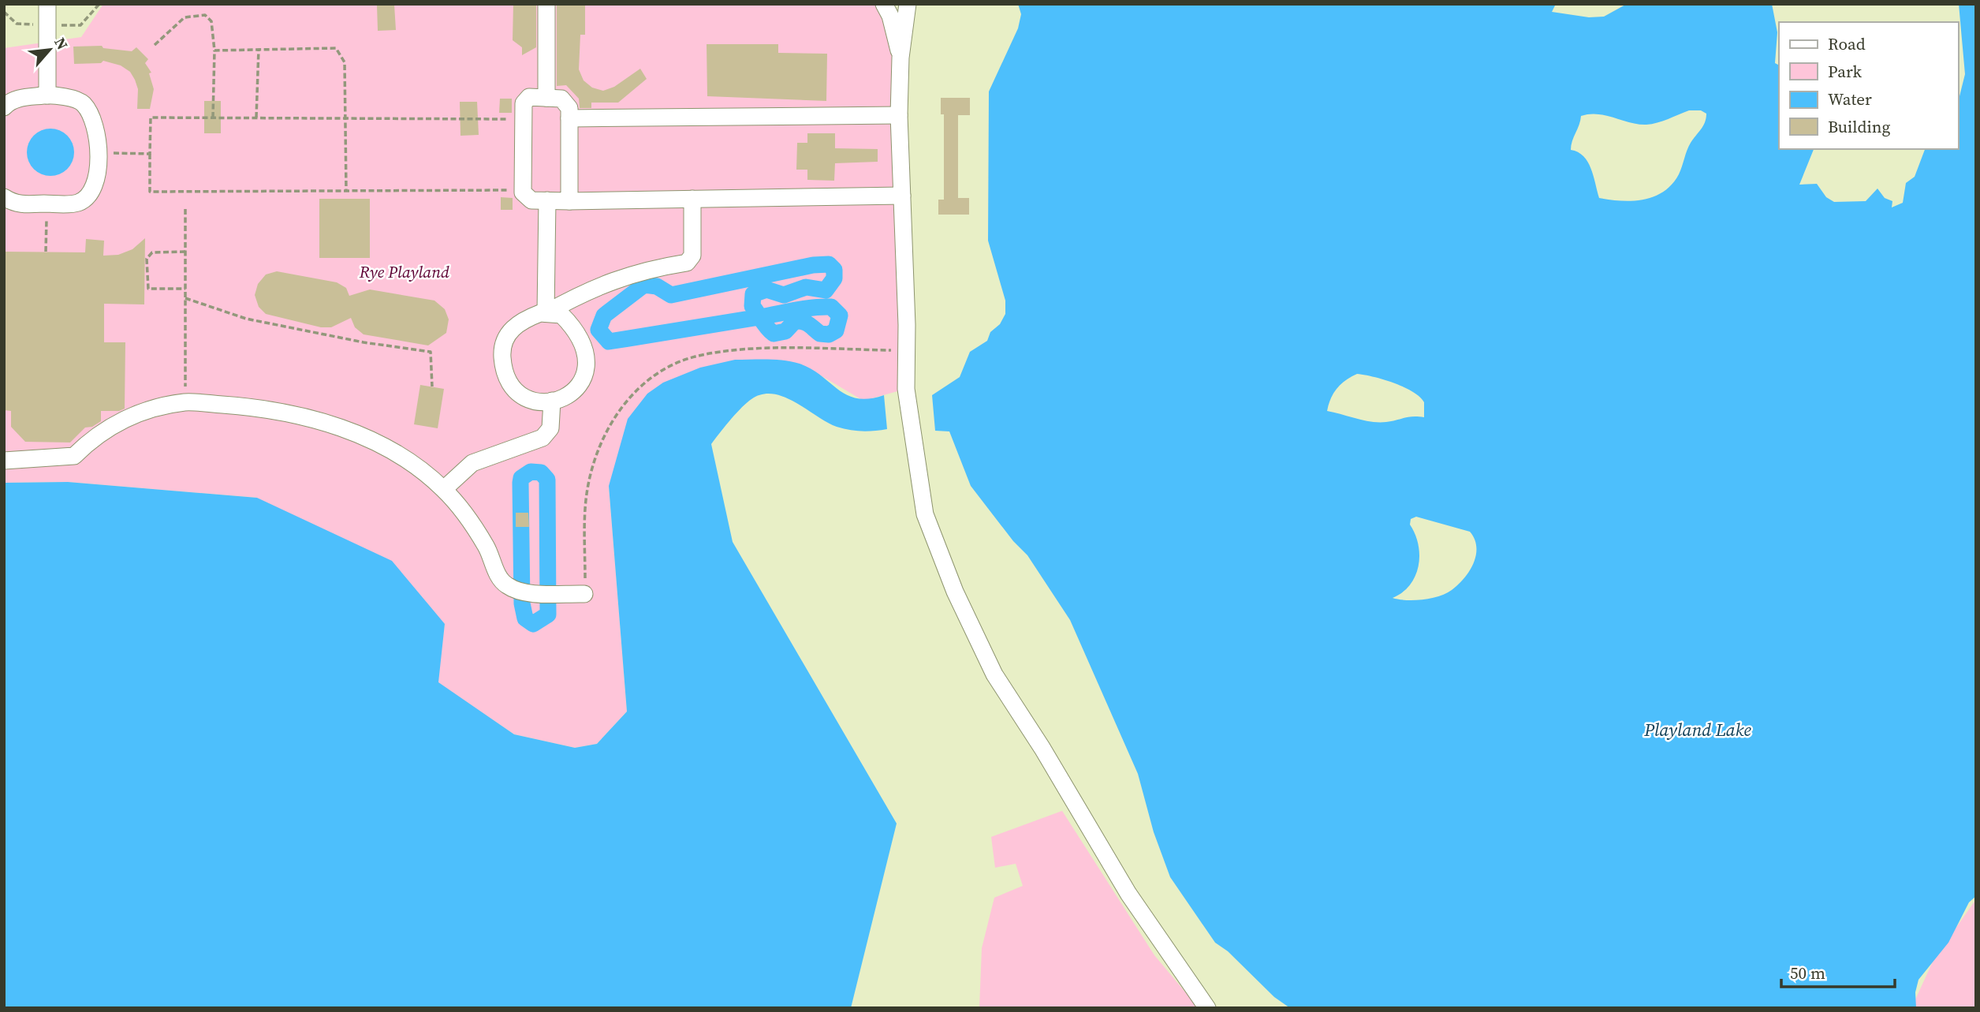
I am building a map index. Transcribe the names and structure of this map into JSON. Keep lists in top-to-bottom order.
{
  "water": ["Playland Lake"],
  "parks": ["Rye Playland"],
  "legend": [
    "Road",
    "Park",
    "Water",
    "Building"
  ],
  "scale_bar": "50 m",
  "north": "top right"
}
